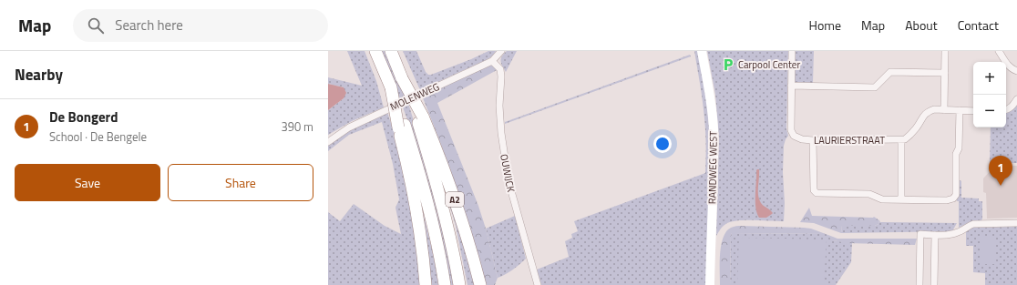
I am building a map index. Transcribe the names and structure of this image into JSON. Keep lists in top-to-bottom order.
{
  "streets": {
    "highway": ["A2"],
    "street": [
      "MOLENWEG",
      "LAURIERSTRAAT",
      "RANDWEG WEST",
      "OUWIJCK"
    ]
  },
  "crossings": [
    ["MOLENWEG", "OUWIJCK"]
  ],
  "places": {
    "parking": ["Carpool Center"]
  },
  "page": {
    "header": "Map",
    "search": "Search here",
    "nav": [
      "Home",
      "Map",
      "About",
      "Contact"
    ],
    "heading": "Nearby",
    "map_buttons": ["+", "−"],
    "list": [
      {
        "mark": "1",
        "name": "De Bongerd",
        "note": "School · De Bengele",
        "value": "390 m"
      }
    ],
    "buttons": ["Save", "Share"],
    "pins": "1"
  }
}
